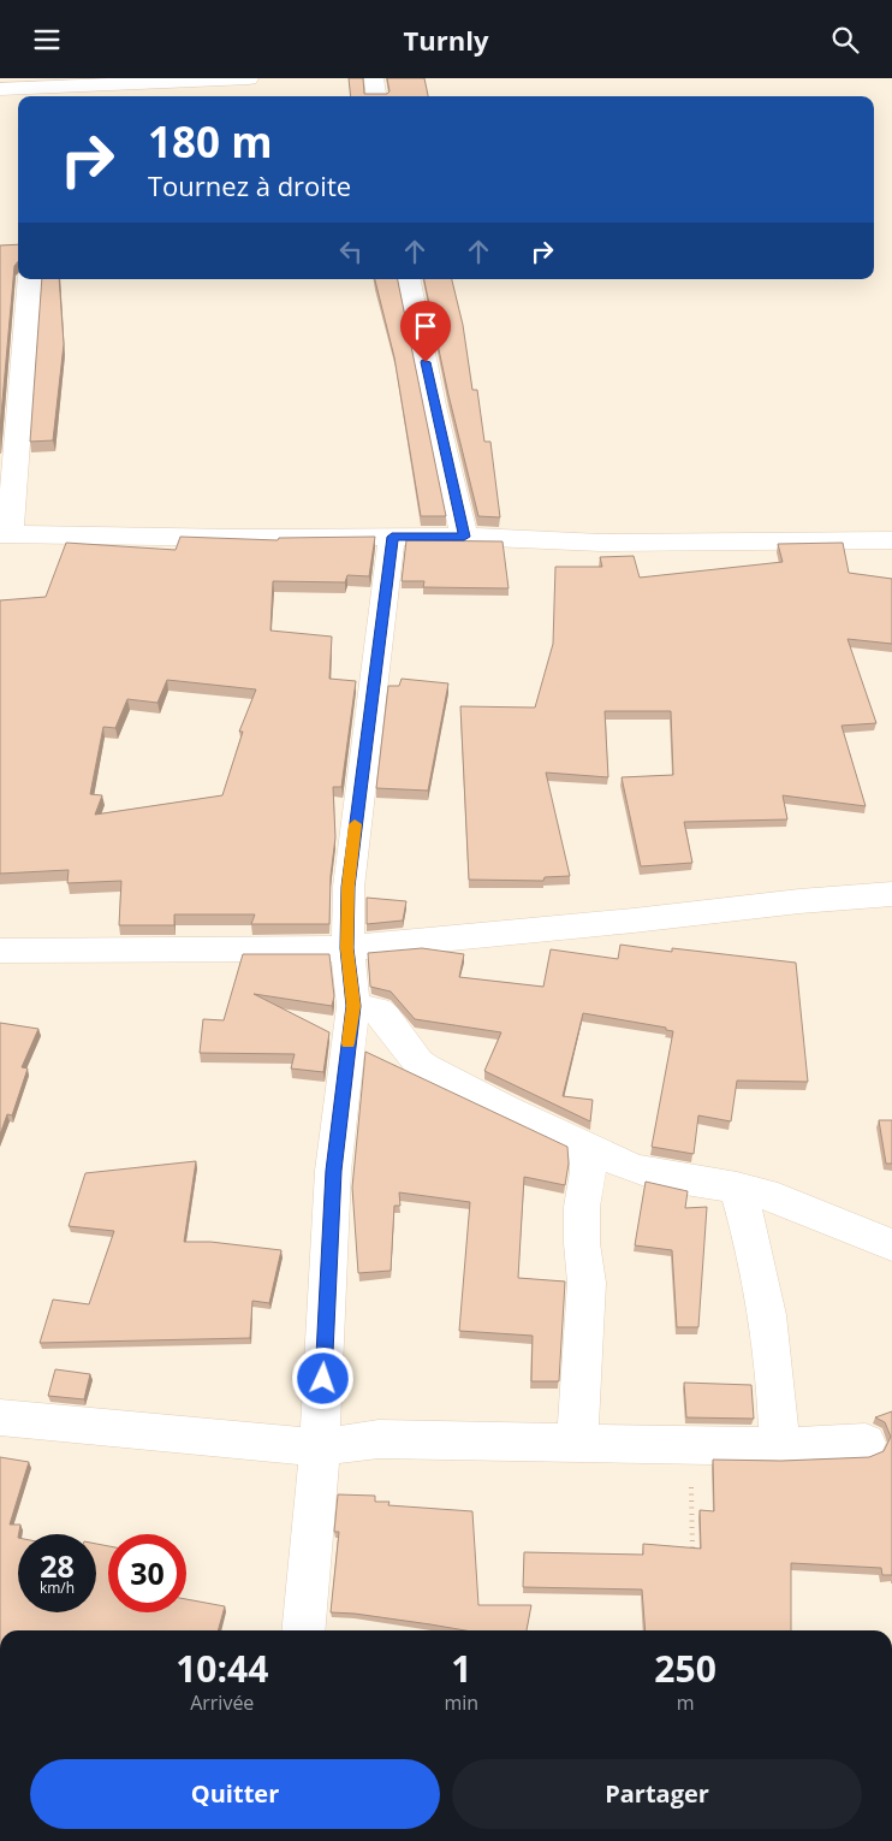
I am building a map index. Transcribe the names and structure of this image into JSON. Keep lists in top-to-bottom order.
{
  "page": {
    "header": "Turnly",
    "turn": ["180 m", "Tournez à droite"],
    "speed": "28 km/h",
    "limit": "30",
    "eta": [
      "10:44",
      "Arrivée",
      "1",
      "min",
      "250",
      "m"
    ],
    "buttons": ["Quitter", "Partager"]
  }
}
